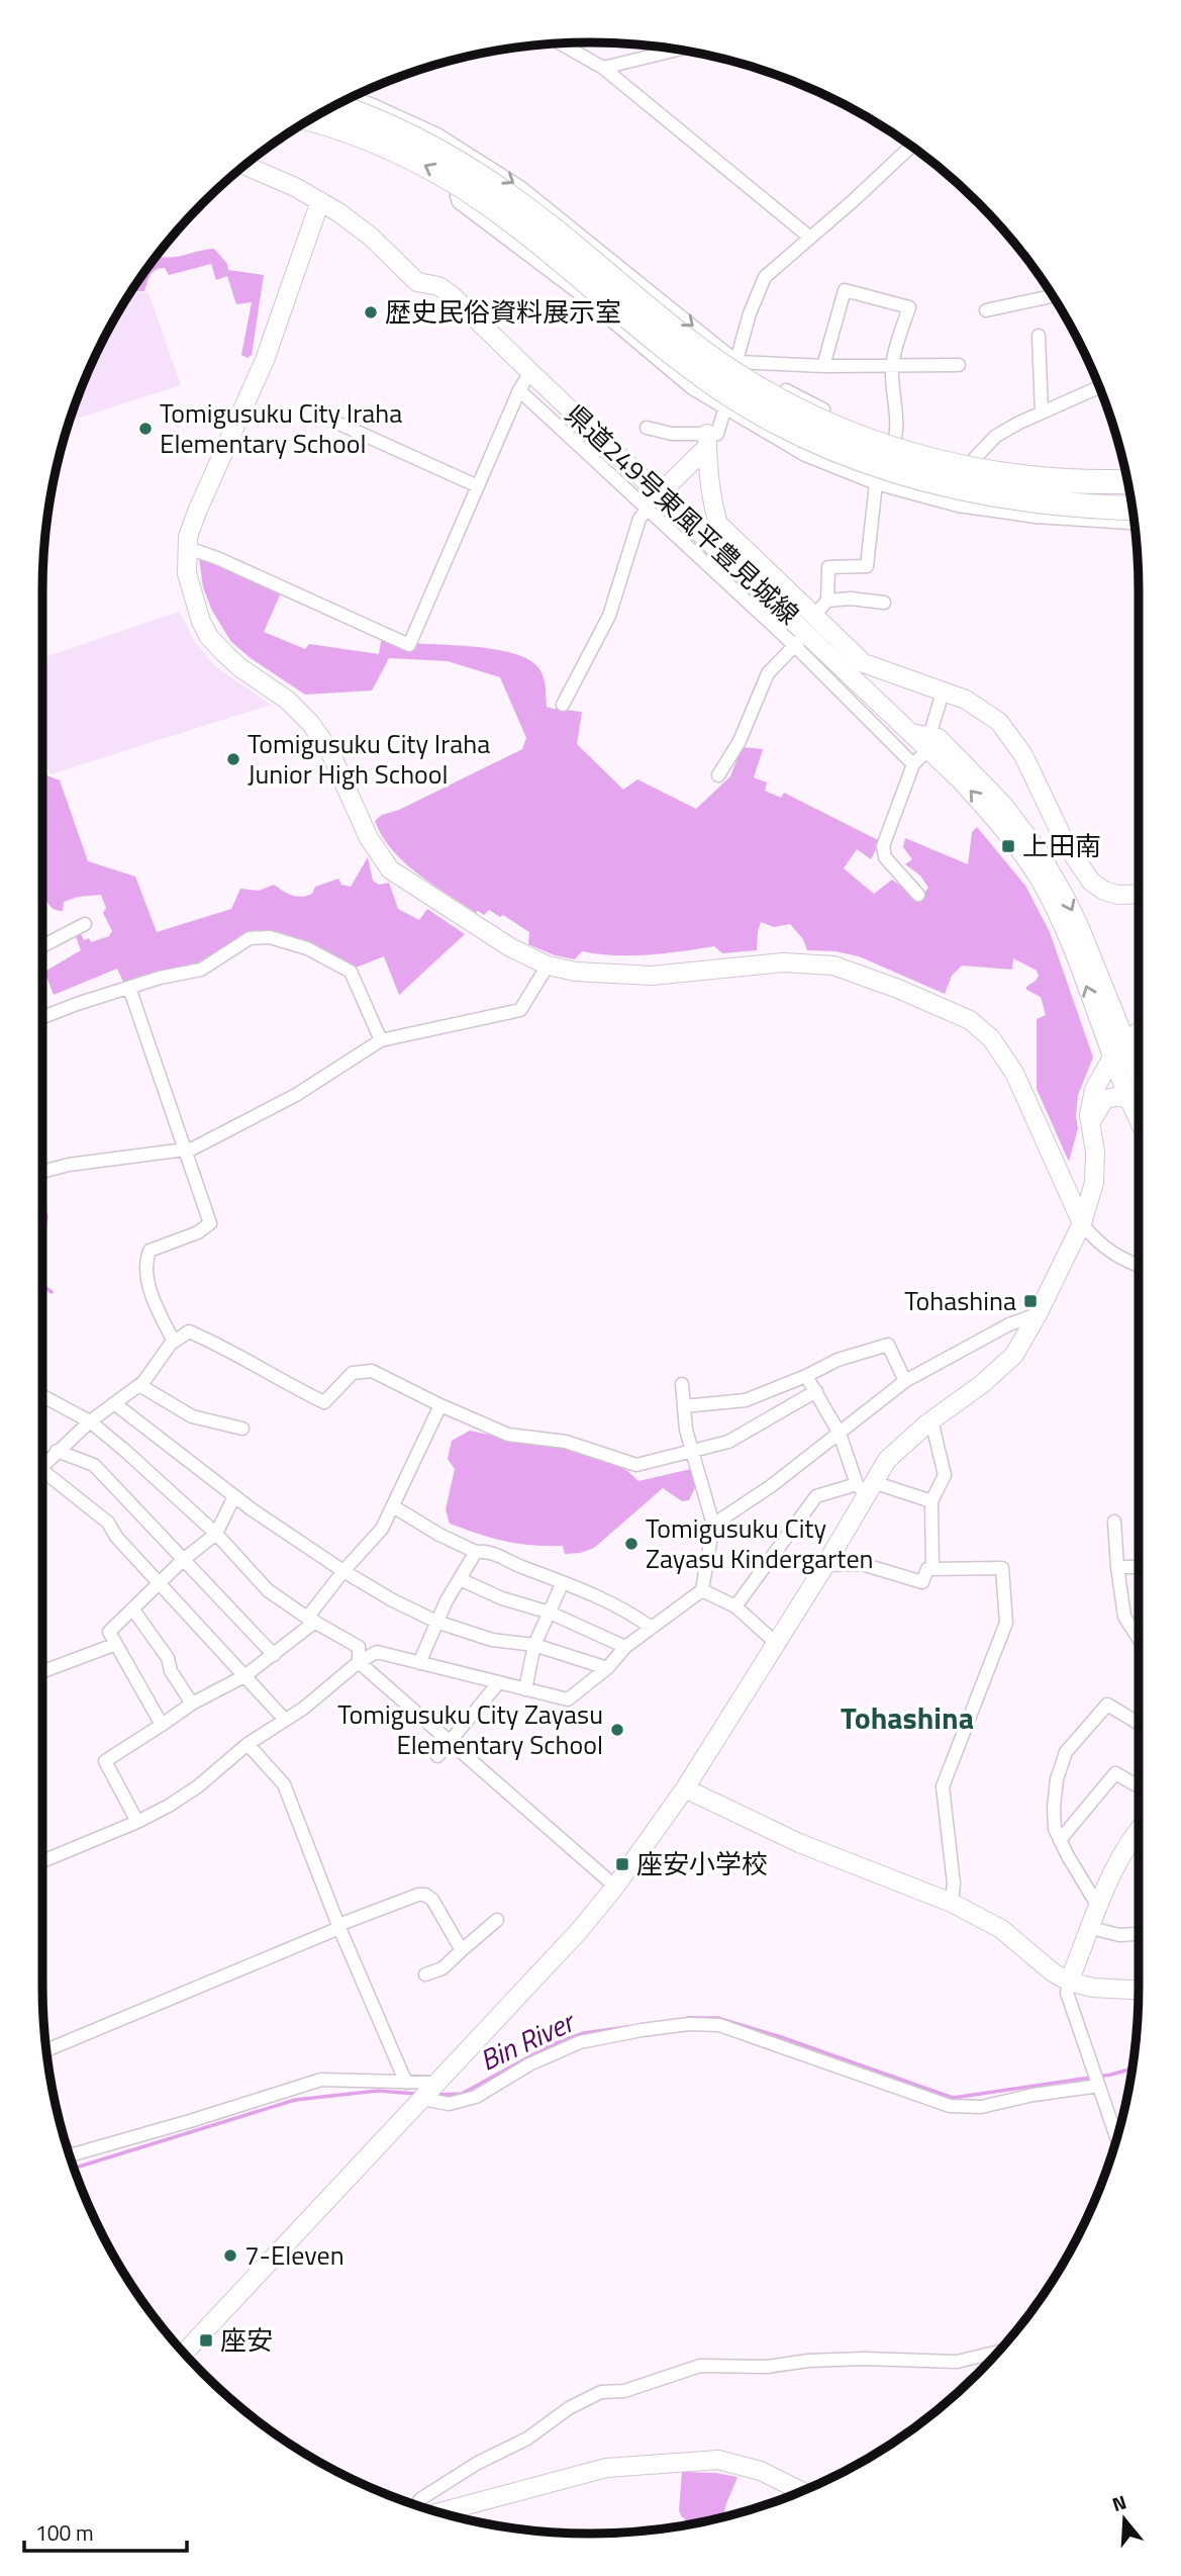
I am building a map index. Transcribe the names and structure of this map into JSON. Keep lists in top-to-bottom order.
{
  "streets": {
    "street": ["県道249号東風平豊見城線"]
  },
  "districts": ["Tohashina"],
  "water": ["Bin River"],
  "places": {
    "other": [
      "歴史民俗資料展示室",
      "Tomigusuku City Iraha Elementary School",
      "Tomigusuku City Iraha Junior High School",
      "Tomigusuku City Zayasu Kindergarten",
      "Tomigusuku City Zayasu Elementary School",
      "7-Eleven"
    ],
    "transit": [
      "上田南",
      "Tohashina",
      "座安小学校",
      "座安"
    ]
  },
  "scale_bar": "100 m",
  "north": "top"
}
